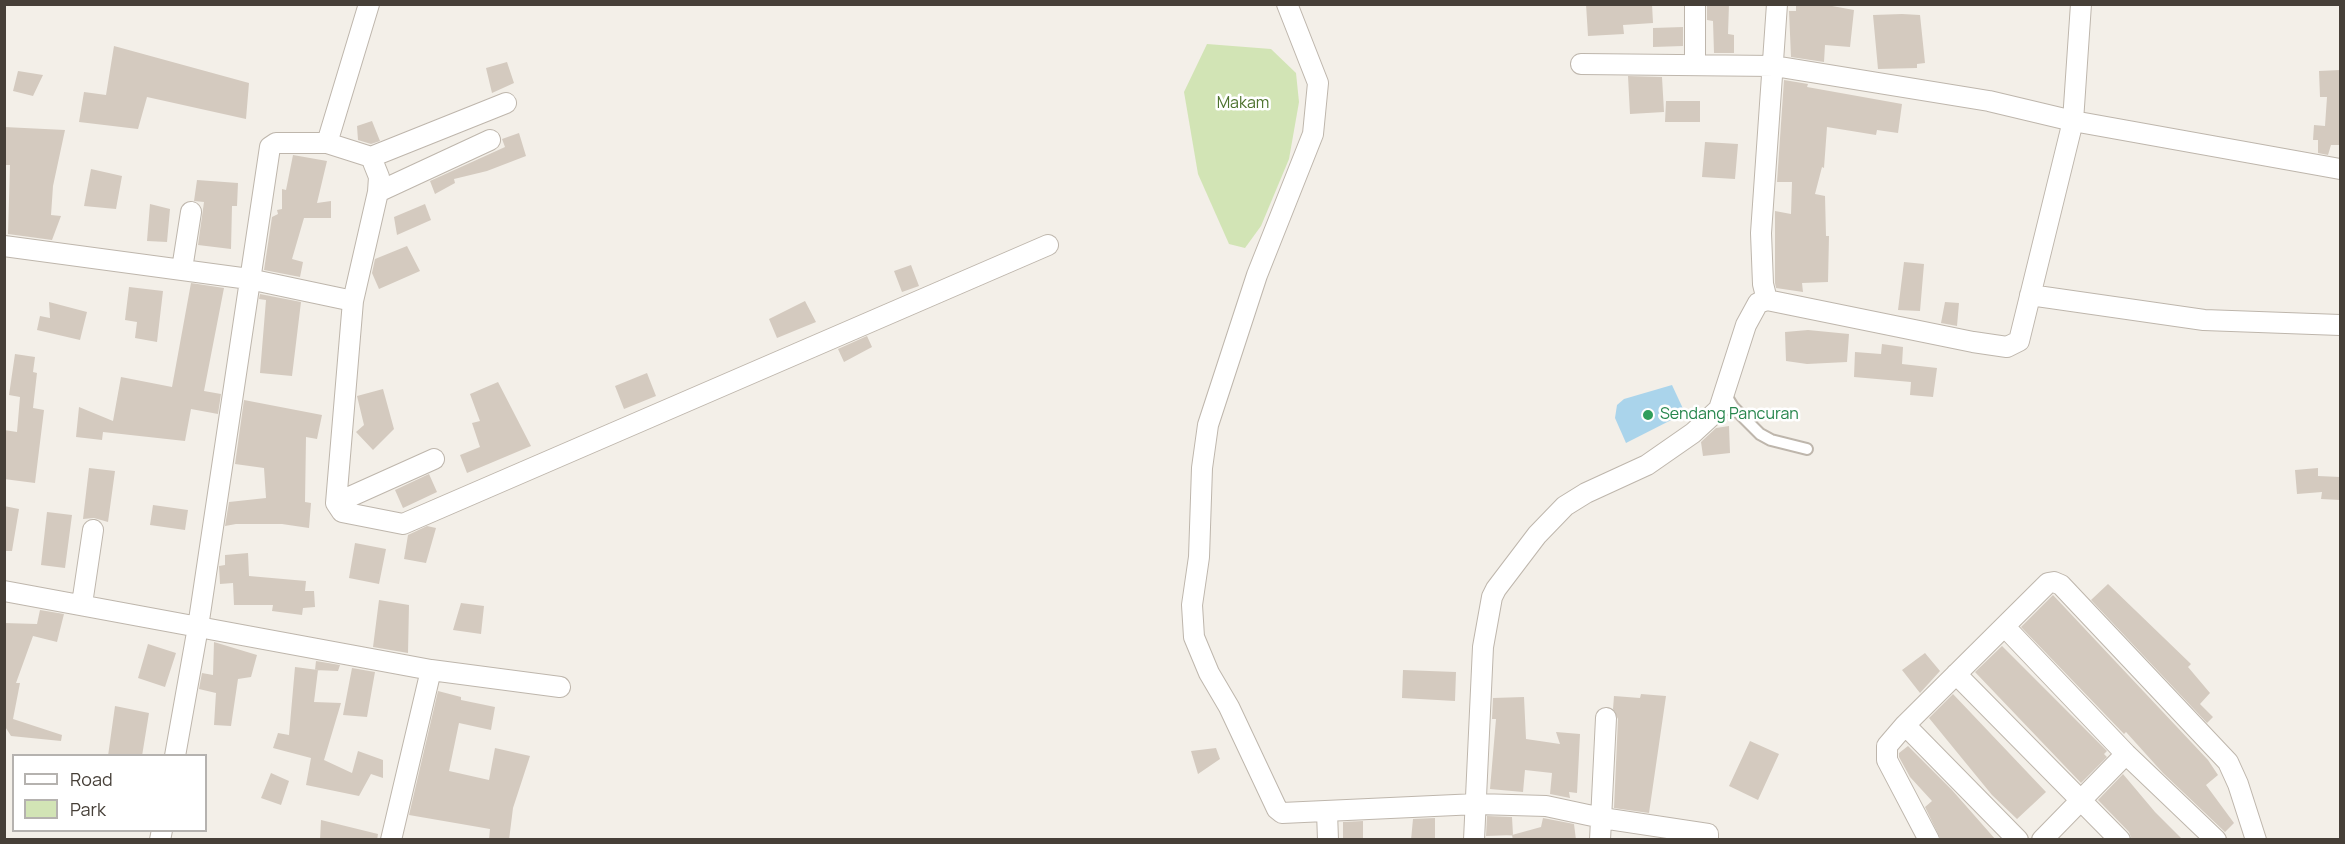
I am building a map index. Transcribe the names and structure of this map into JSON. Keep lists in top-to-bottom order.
{
  "parks": ["Makam"],
  "places": ["Sendang Pancuran"],
  "legend": ["Road", "Park"]
}
